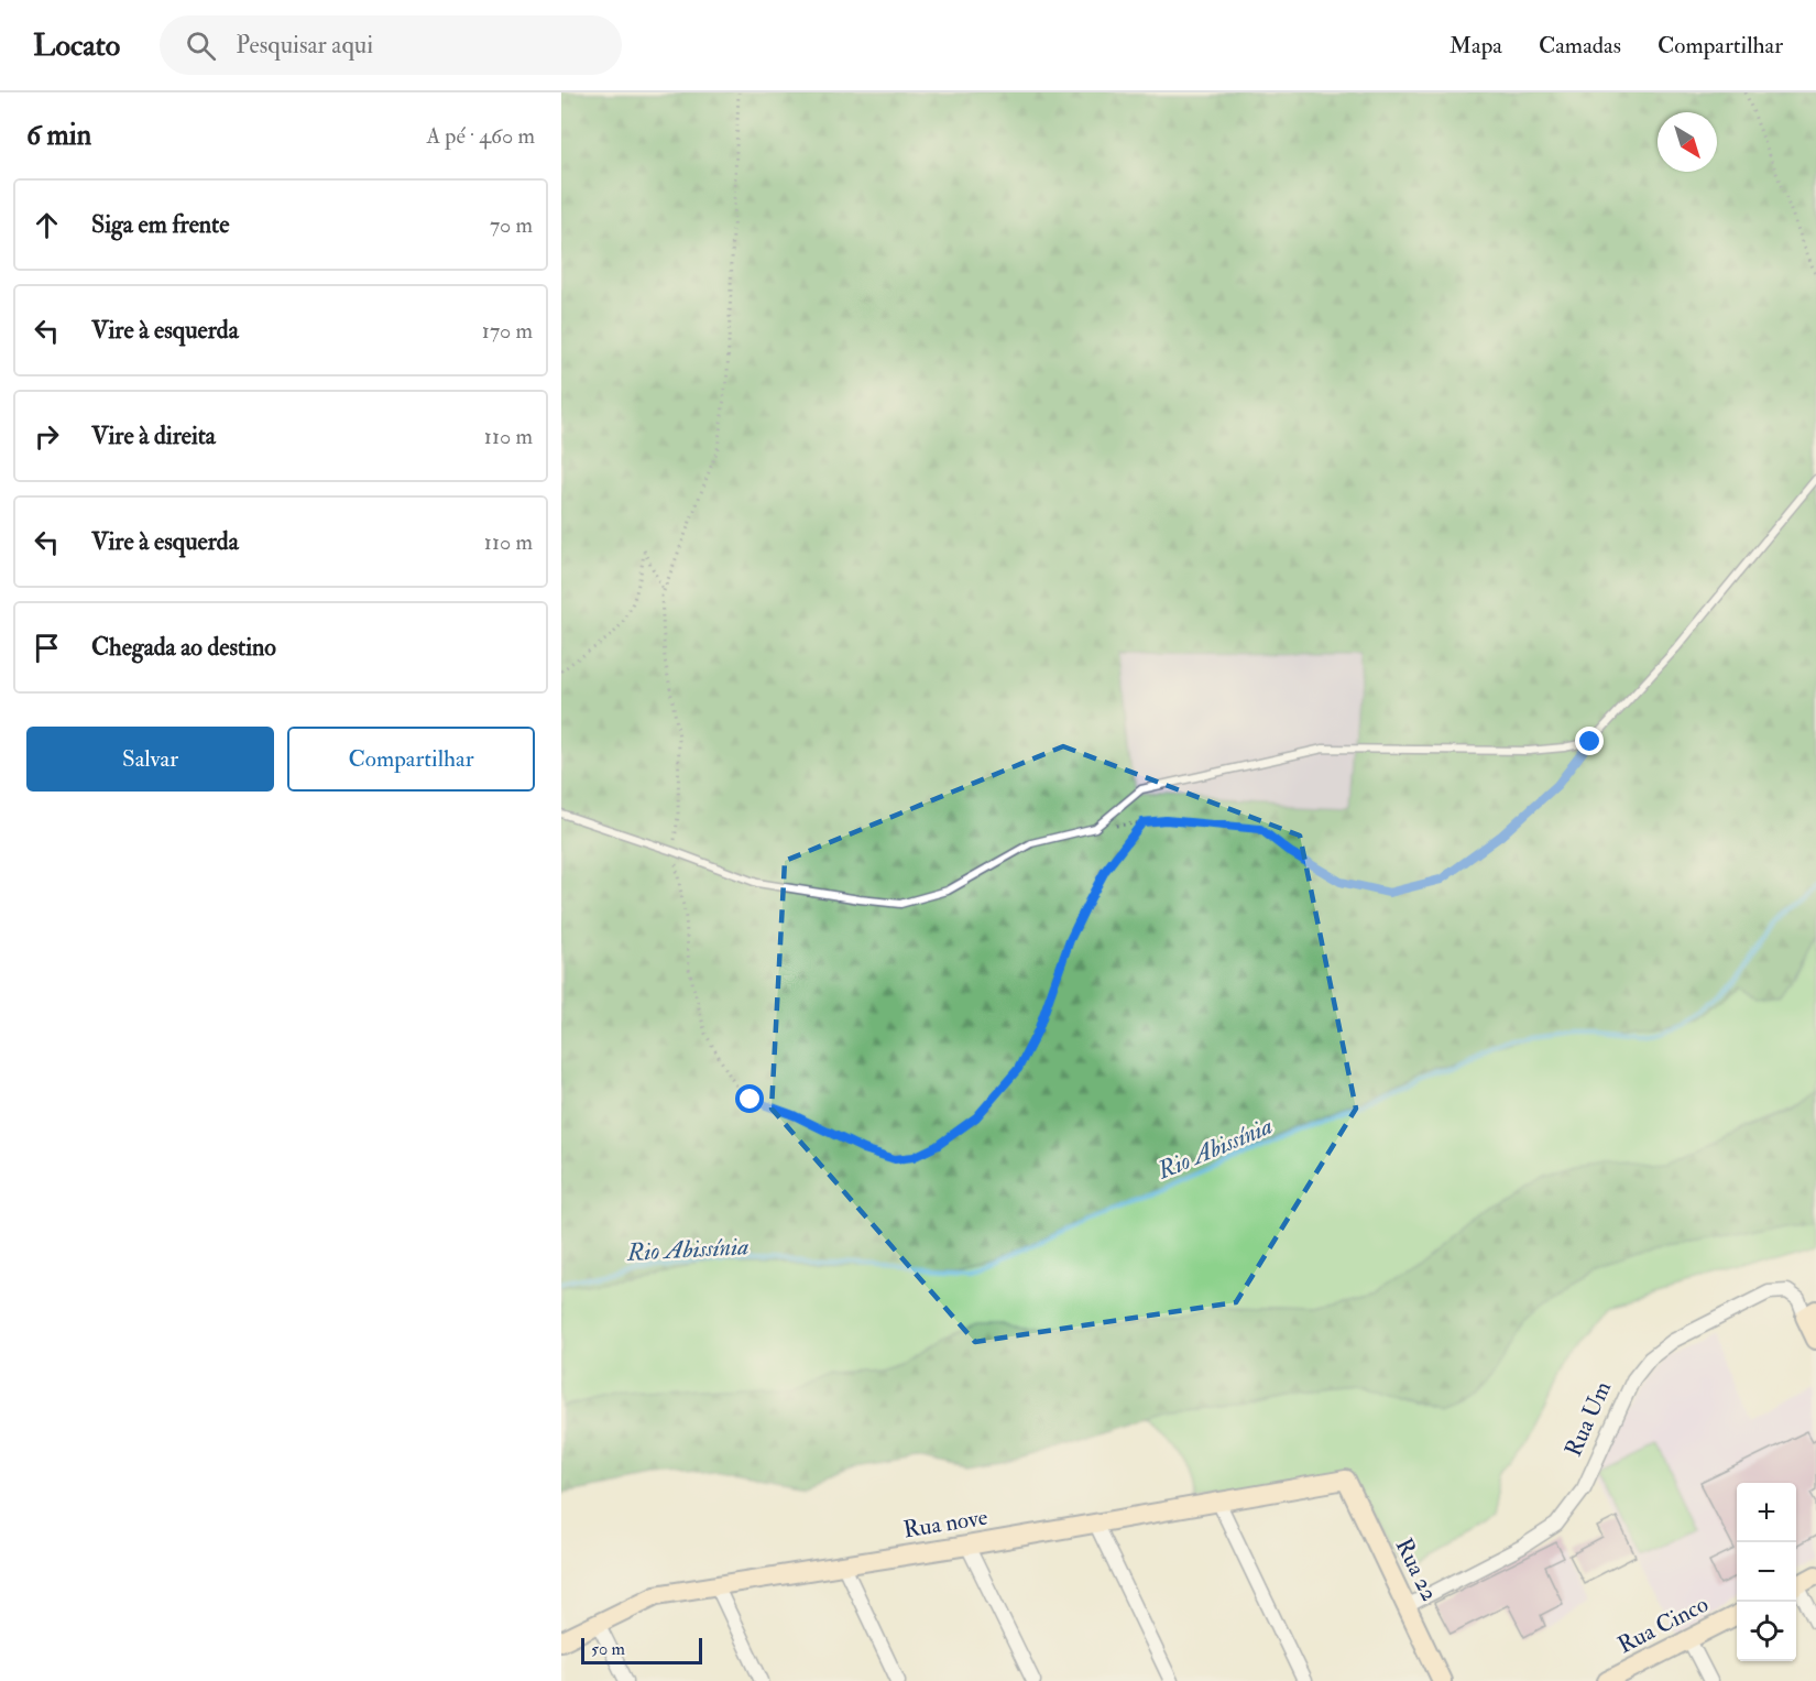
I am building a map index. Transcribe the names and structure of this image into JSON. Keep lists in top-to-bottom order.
{
  "streets": {
    "street": [
      "Rua Um",
      "Rua nove",
      "Rua 22",
      "Rua Cinco"
    ]
  },
  "crossings": [
    ["Rua Um", "Rua 22"],
    ["Rua nove", "Rua 22"]
  ],
  "water": ["Rio Abissínia"],
  "scale_bar": "50 m",
  "north": "bottom right",
  "page": {
    "header": "Locato",
    "search": "Pesquisar aqui",
    "nav": ["Mapa", "Camadas", "Compartilhar"],
    "heading": ["6 min", "A pé · 460 m"],
    "list": [
      ["Siga em frente", "70 m"],
      ["Vire à esquerda", "170 m"],
      ["Vire à direita", "110 m"],
      ["Vire à esquerda", "110 m"],
      "Chegada ao destino"
    ],
    "buttons": ["Salvar", "Compartilhar"],
    "map_buttons": ["+", "−"],
    "scale": "50 m"
  }
}
